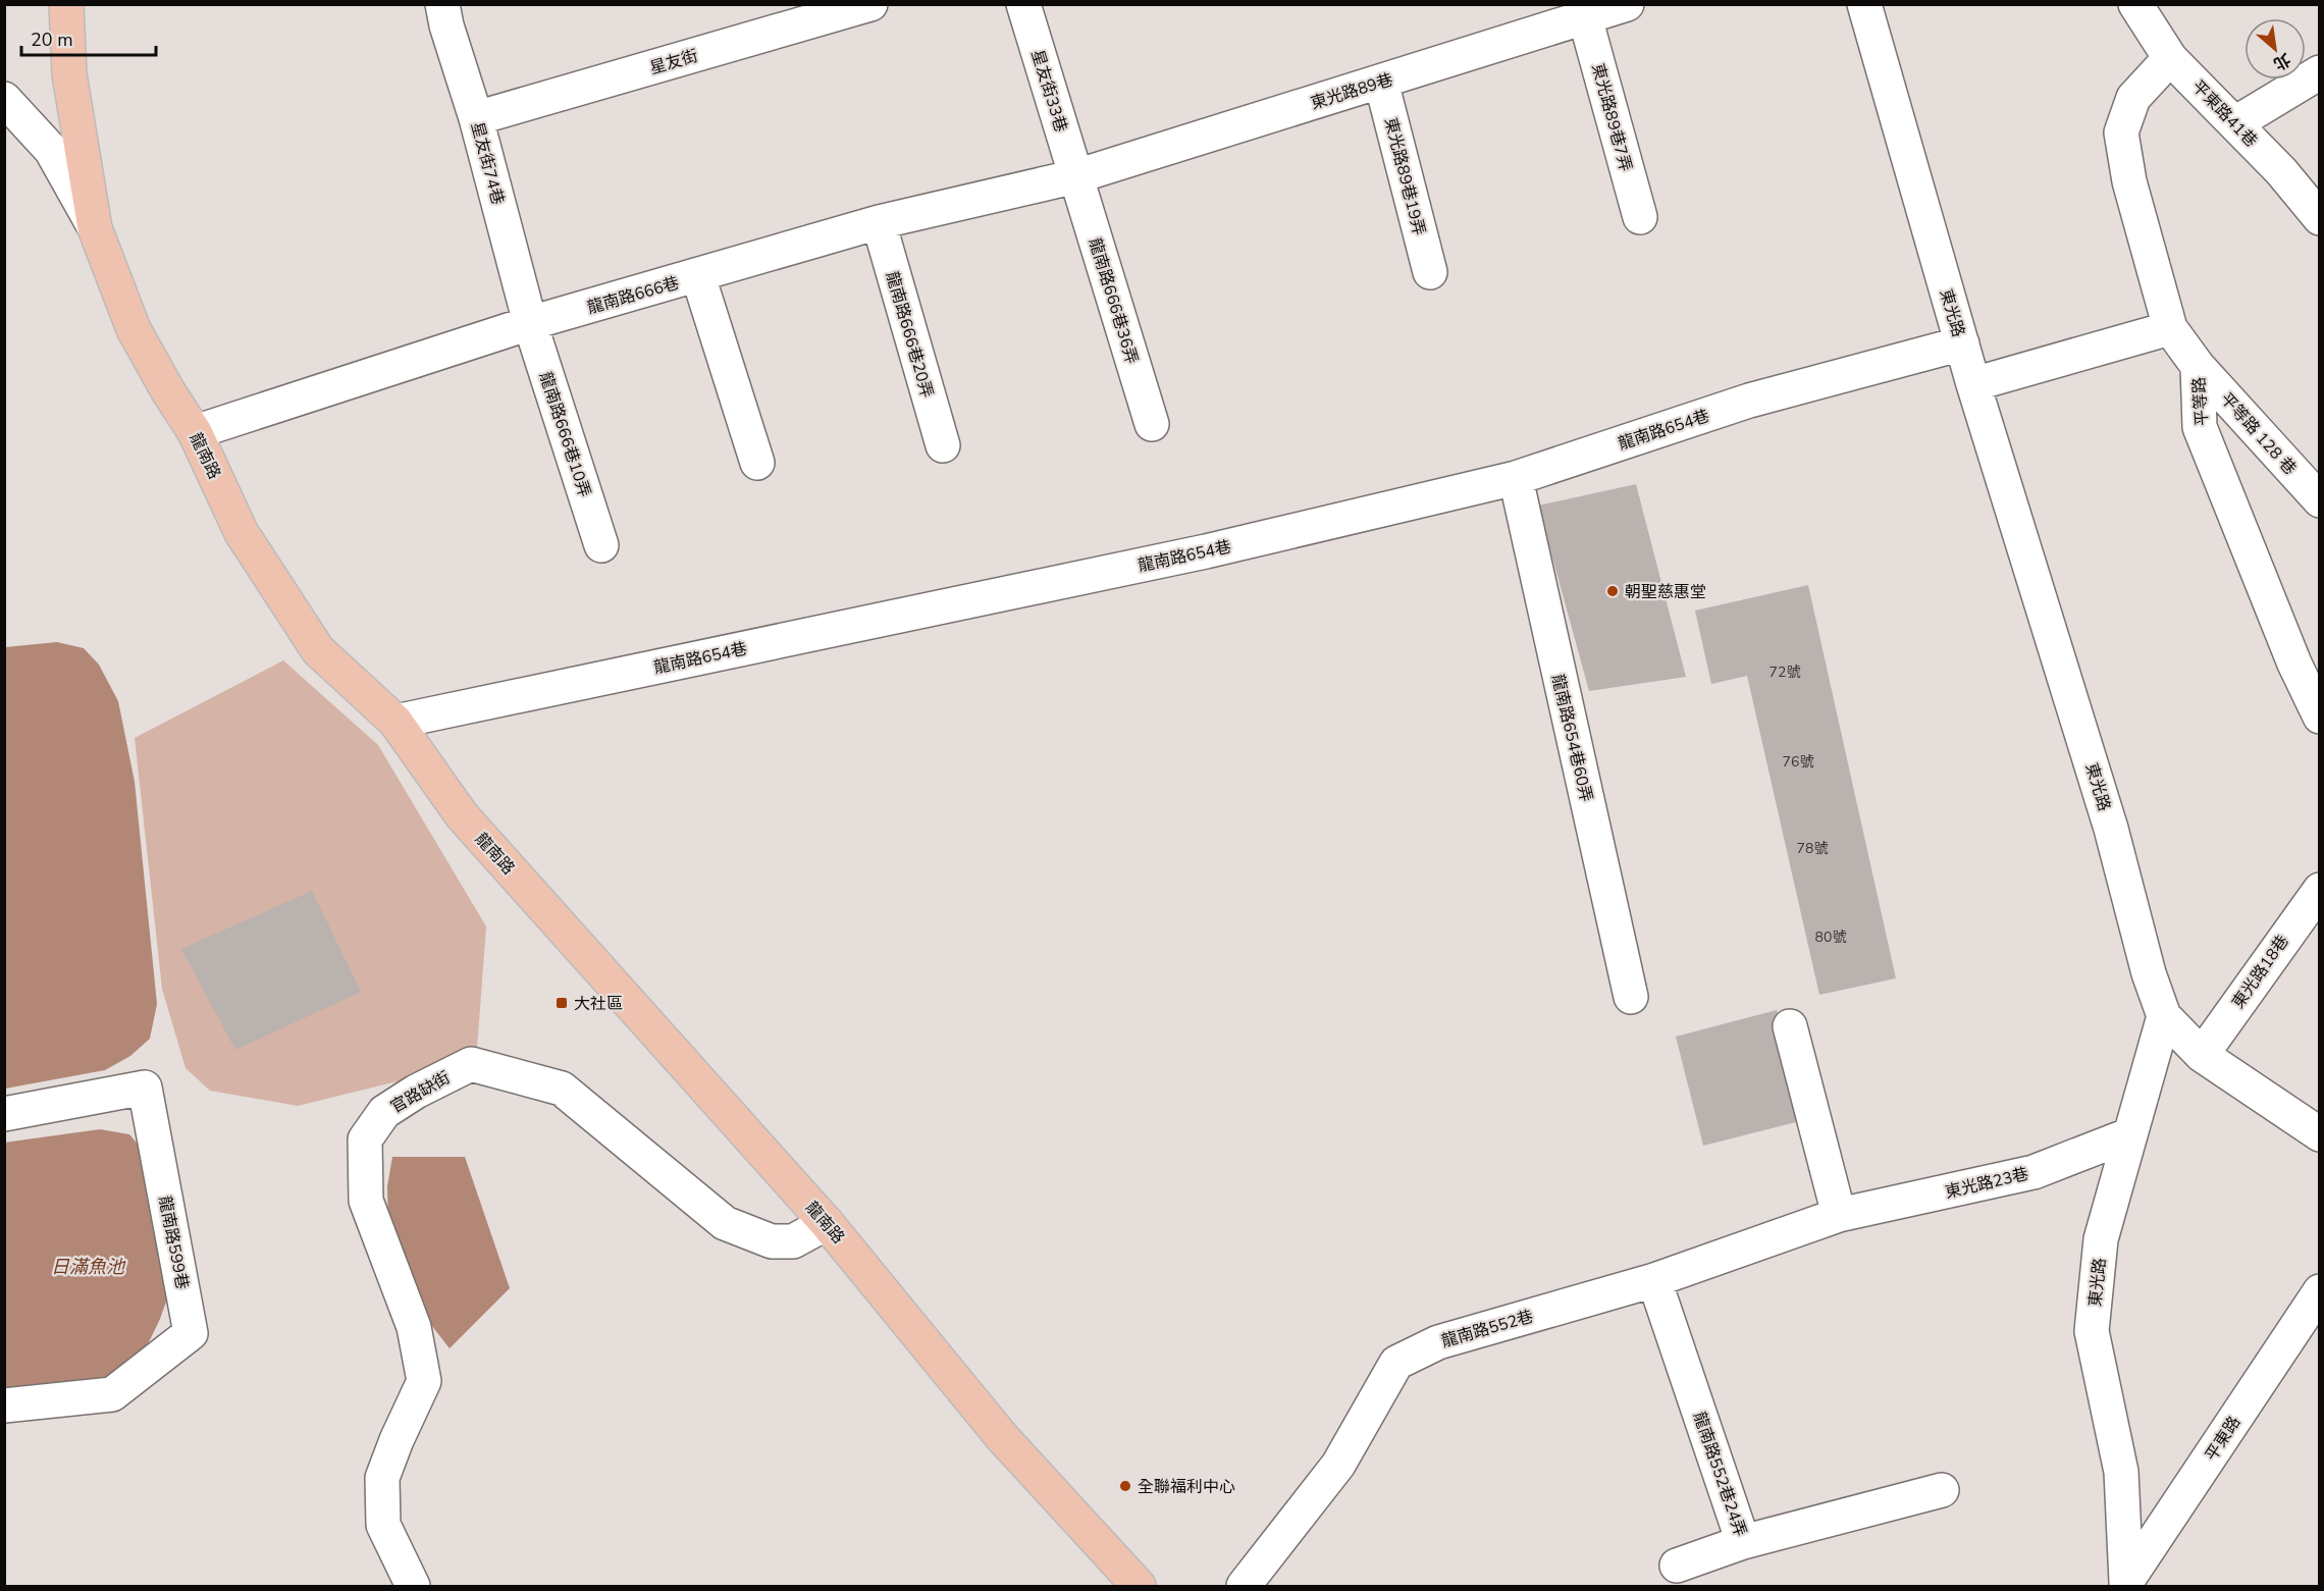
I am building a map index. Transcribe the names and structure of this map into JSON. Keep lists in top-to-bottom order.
{
  "streets": {
    "main road": ["龍南路"],
    "street": [
      "星友街",
      "星友街33巷",
      "東光路89巷",
      "平東路41巷",
      "東光路89巷7弄",
      "星友街74巷",
      "東光路89巷19弄",
      "龍南路666巷",
      "龍南路666巷36弄",
      "東光路",
      "龍南路666巷20弄",
      "平等路",
      "龍南路654巷",
      "平等路 128 巷",
      "龍南路666巷10弄",
      "龍南路654巷60弄",
      "東光路18巷",
      "官路缺街",
      "東光路23巷",
      "龍南路599巷",
      "龍南路552巷",
      "平東路",
      "龍南路552巷24弄"
    ]
  },
  "crossings": [
    ["星友街", "星友街74巷"],
    ["星友街33巷", "東光路89巷"],
    ["星友街33巷", "龍南路666巷"],
    ["星友街33巷", "龍南路666巷36弄"],
    ["東光路89巷", "東光路89巷7弄"],
    ["東光路89巷", "東光路89巷19弄"],
    ["東光路89巷", "龍南路666巷"],
    ["東光路89巷", "龍南路666巷36弄"],
    ["平東路41巷", "平等路"],
    ["星友街74巷", "龍南路666巷"],
    ["星友街74巷", "龍南路666巷10弄"],
    ["龍南路666巷", "龍南路666巷36弄"],
    ["龍南路666巷", "龍南路666巷20弄"],
    ["龍南路666巷", "龍南路666巷10弄"],
    ["龍南路666巷", "龍南路"],
    ["東光路", "龍南路654巷"],
    ["東光路", "東光路23巷"],
    ["東光路", "平東路"],
    ["平等路", "平等路 128 巷"],
    ["龍南路654巷", "龍南路"],
    ["龍南路654巷", "龍南路654巷60弄"],
    ["龍南路", "官路缺街"],
    ["東光路23巷", "龍南路552巷"],
    ["龍南路552巷", "龍南路552巷24弄"]
  ],
  "water": ["日滿魚池"],
  "places": {
    "other": ["朝聖慈惠堂", "全聯福利中心"],
    "transit": ["大社區"]
  },
  "house_numbers": [
    "72號",
    "76號",
    "78號",
    "80號"
  ],
  "scale_bar": "20 m",
  "north": "bottom right"
}
